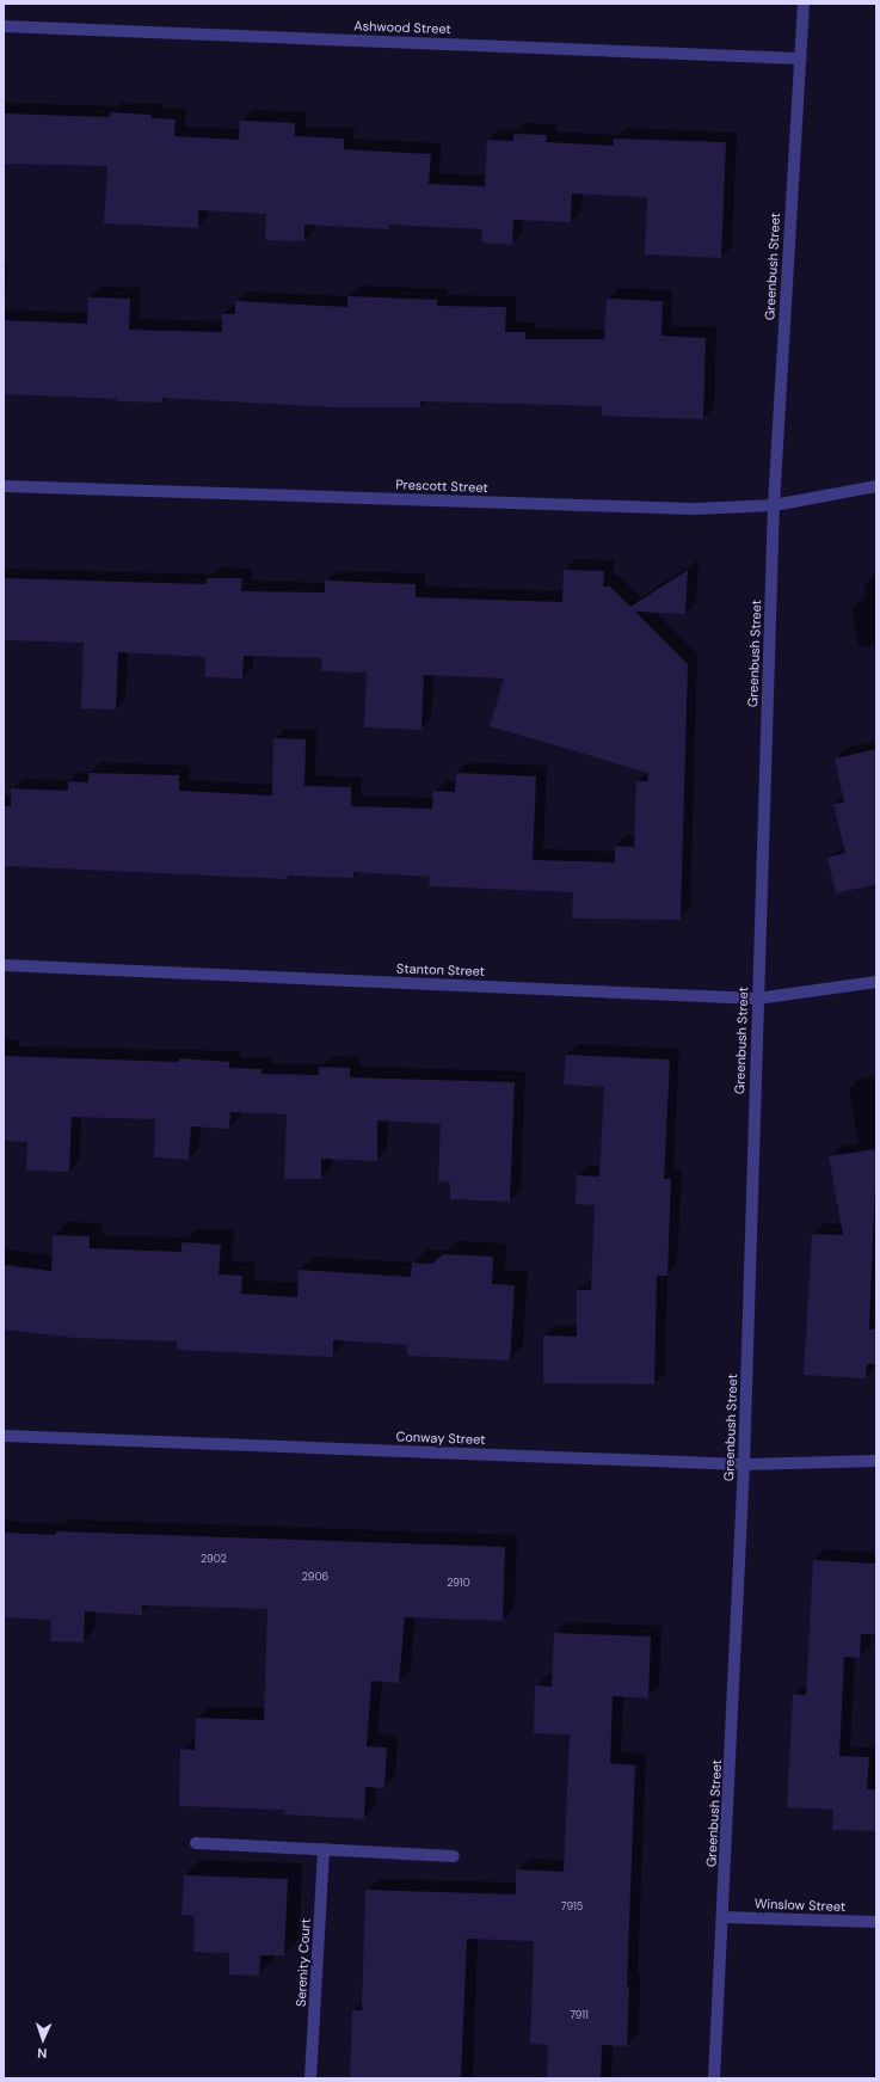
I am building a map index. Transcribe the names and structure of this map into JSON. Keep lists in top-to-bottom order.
{
  "streets": {
    "street": [
      "Ashwood Street",
      "Greenbush Street",
      "Prescott Street",
      "Stanton Street",
      "Conway Street",
      "Winslow Street",
      "Serenity Court"
    ]
  },
  "crossings": [
    ["Ashwood Street", "Greenbush Street"],
    ["Greenbush Street", "Prescott Street"],
    ["Greenbush Street", "Stanton Street"],
    ["Greenbush Street", "Conway Street"],
    ["Greenbush Street", "Winslow Street"]
  ],
  "house_numbers": [
    "2902",
    "2906",
    "2910",
    "7915",
    "7911"
  ],
  "north": "bottom"
}
